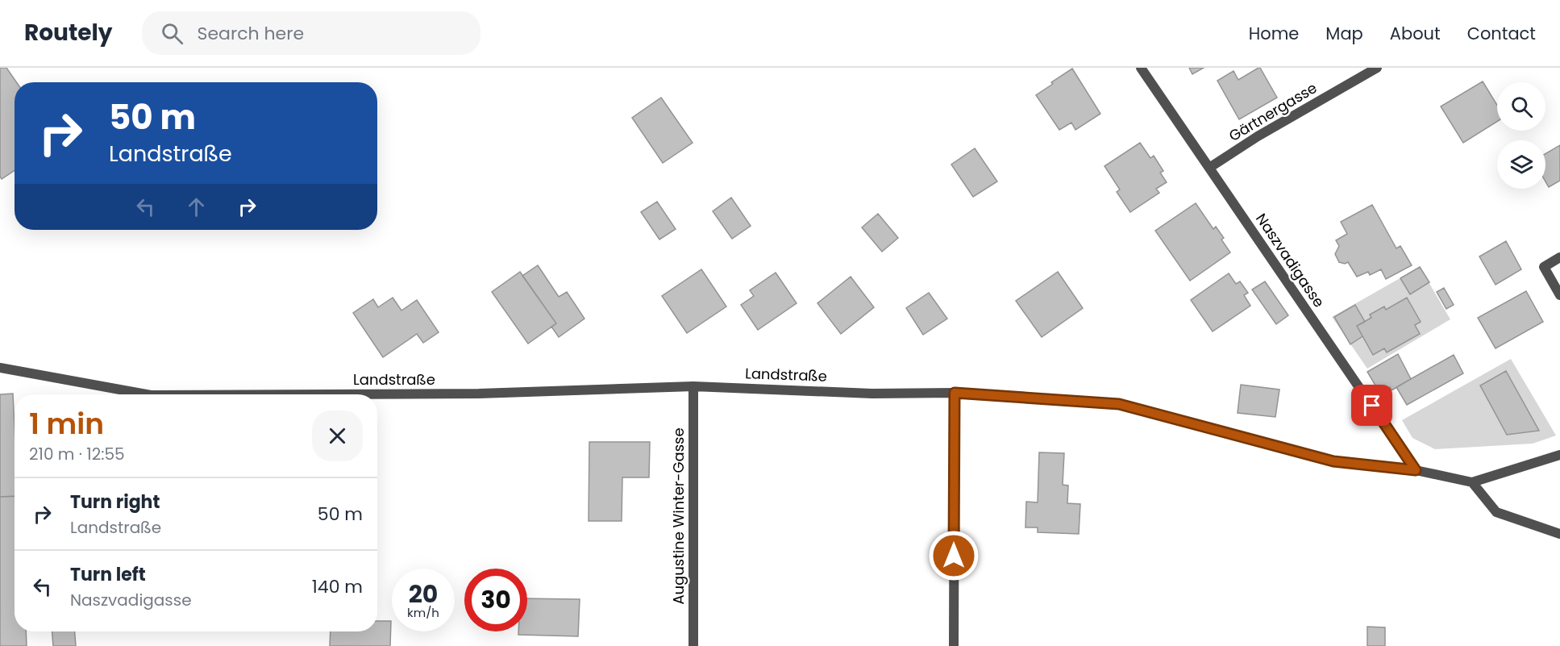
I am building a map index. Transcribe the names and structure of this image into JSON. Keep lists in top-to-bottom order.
{
  "streets": {
    "street": [
      "Gärtnergasse",
      "Naszvadigasse",
      "Landstraße",
      "Augustine Winter-Gasse"
    ]
  },
  "crossings": [
    ["Gärtnergasse", "Naszvadigasse"],
    ["Naszvadigasse", "Landstraße"],
    ["Landstraße", "Augustine Winter-Gasse"]
  ],
  "page": {
    "header": "Routely",
    "search": "Search here",
    "nav": [
      "Home",
      "Map",
      "About",
      "Contact"
    ],
    "turn": ["50 m", "Landstraße"],
    "heading": ["1 min", "210 m · 12:55"],
    "list": [
      {
        "name": "Turn right",
        "note": "Landstraße",
        "value": "50 m"
      },
      {
        "name": "Turn left",
        "note": "Naszvadigasse",
        "value": "140 m"
      }
    ],
    "speed": "20 km/h",
    "limit": "30"
  }
}
